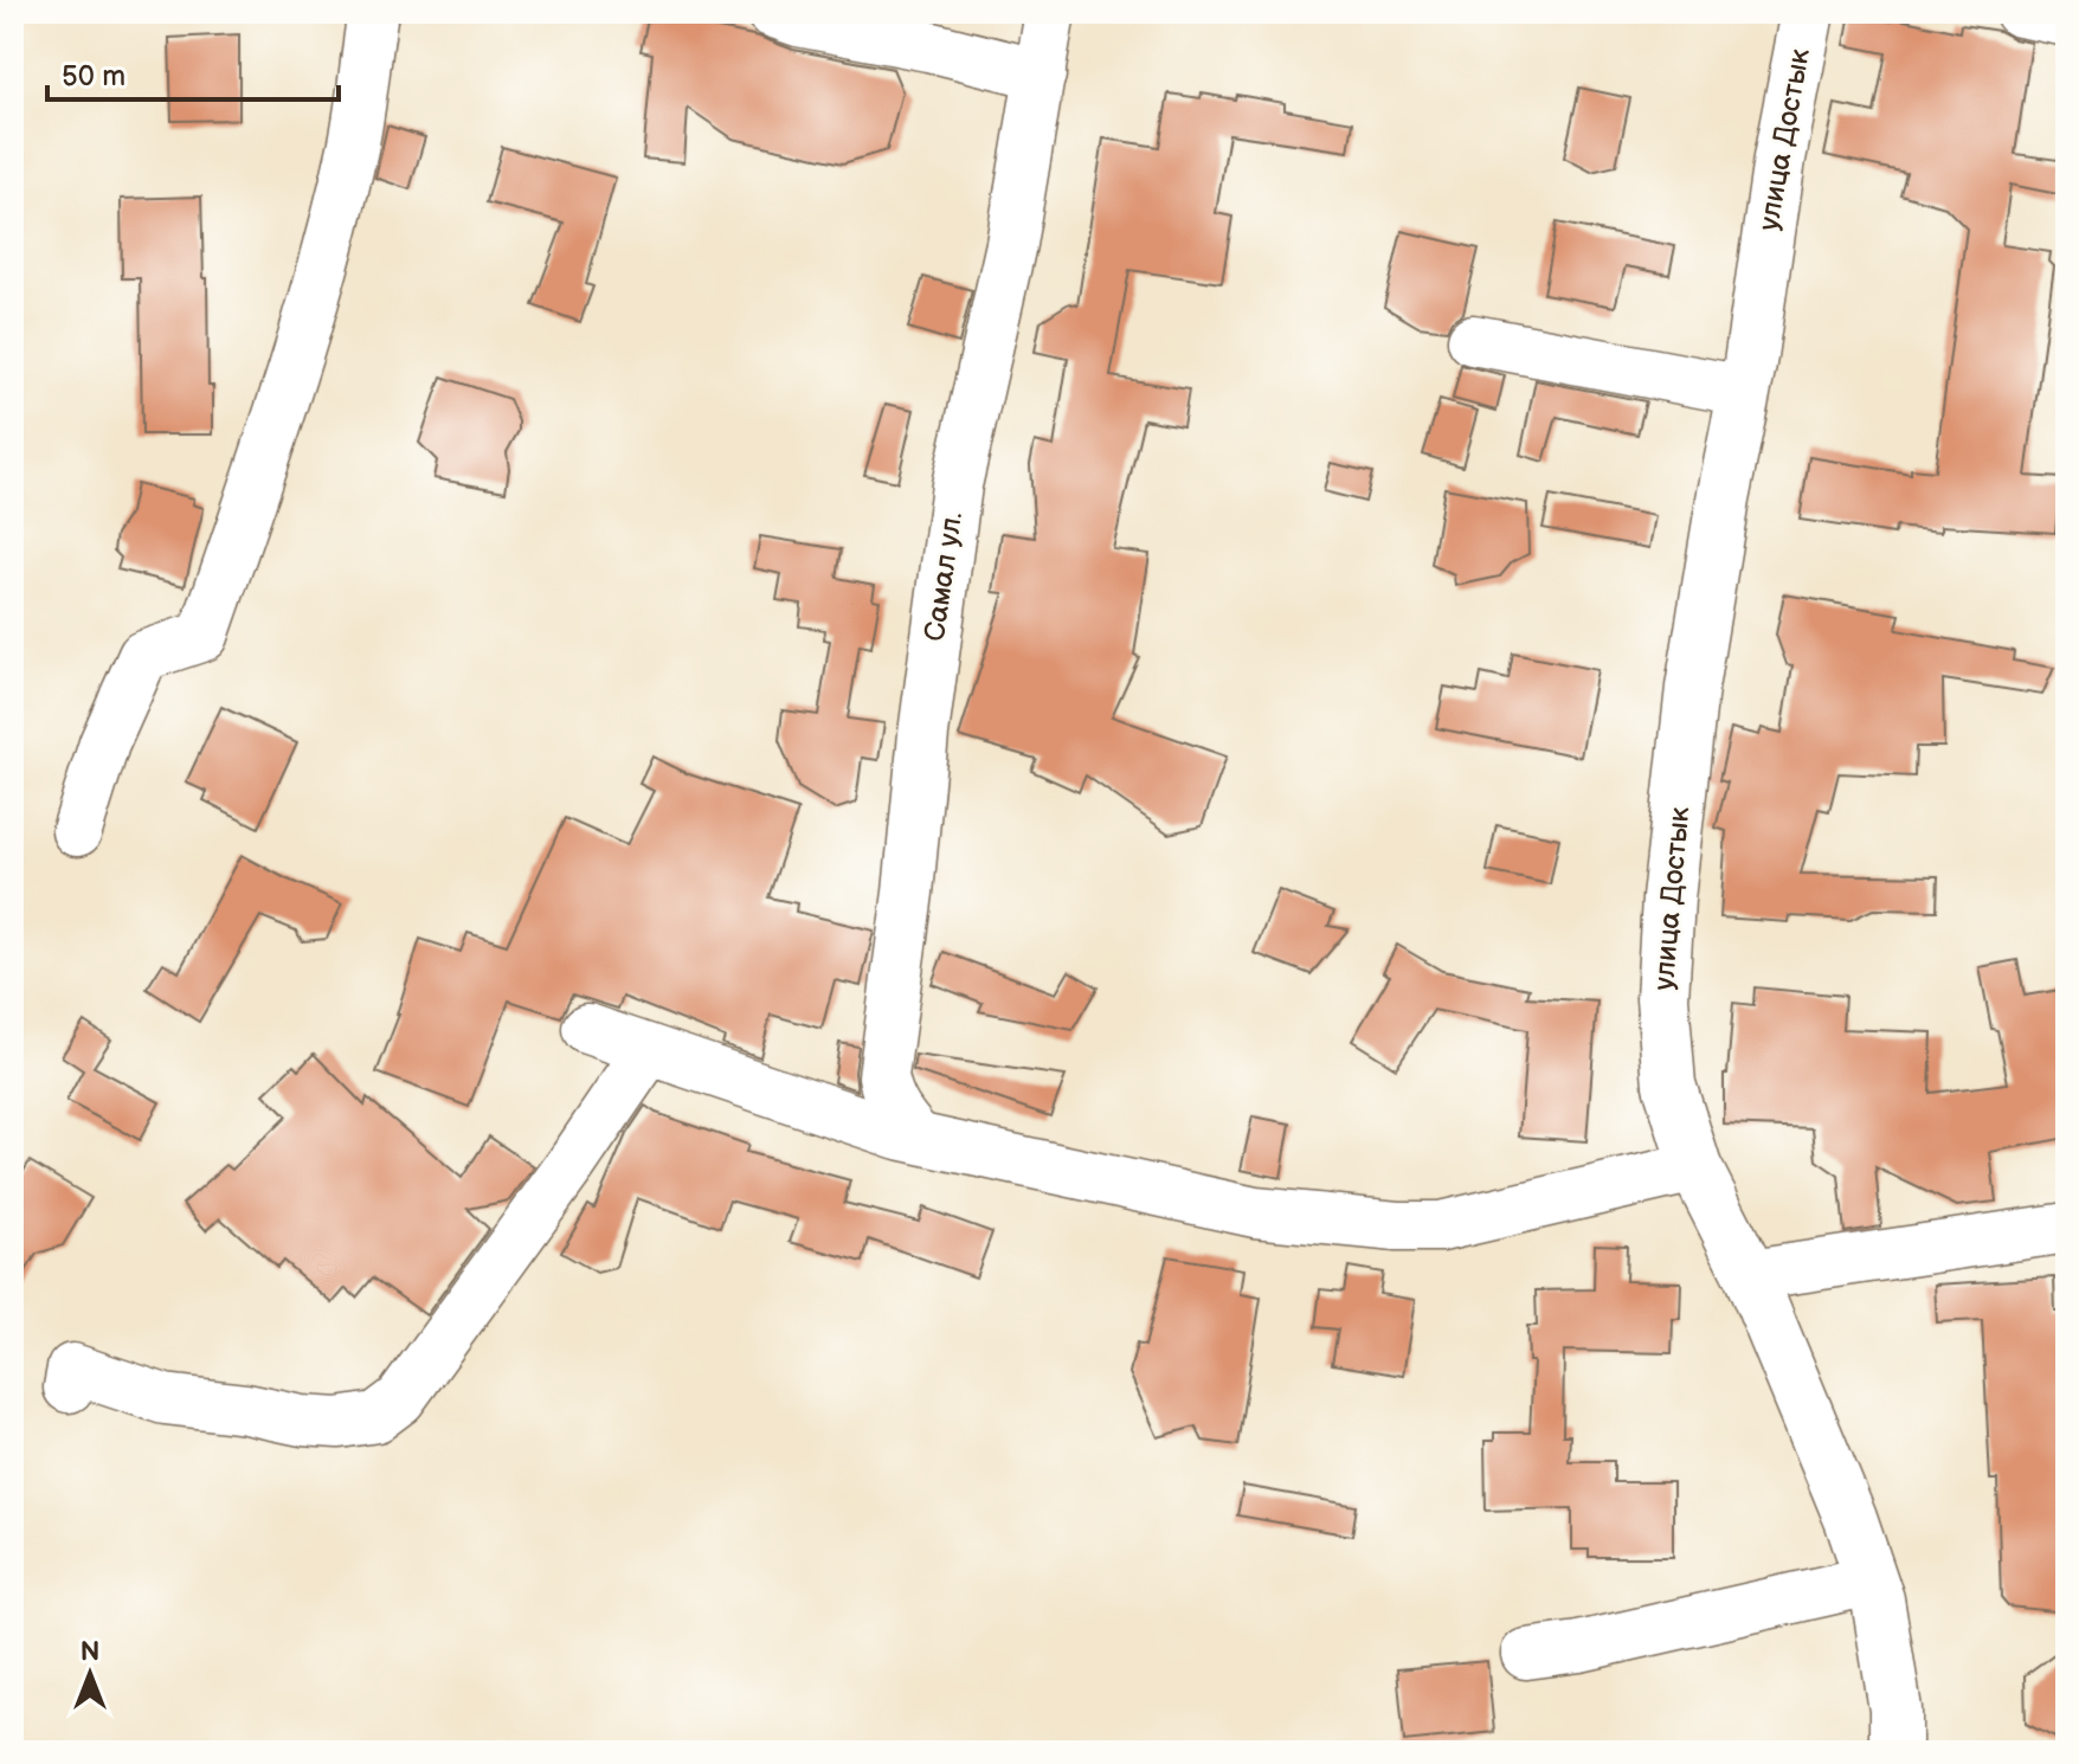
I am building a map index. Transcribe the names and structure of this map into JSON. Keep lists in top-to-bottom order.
{
  "streets": {
    "main road": ["улица Достык"],
    "street": ["Самал ул."]
  },
  "scale_bar": "50 m",
  "north": "top"
}
